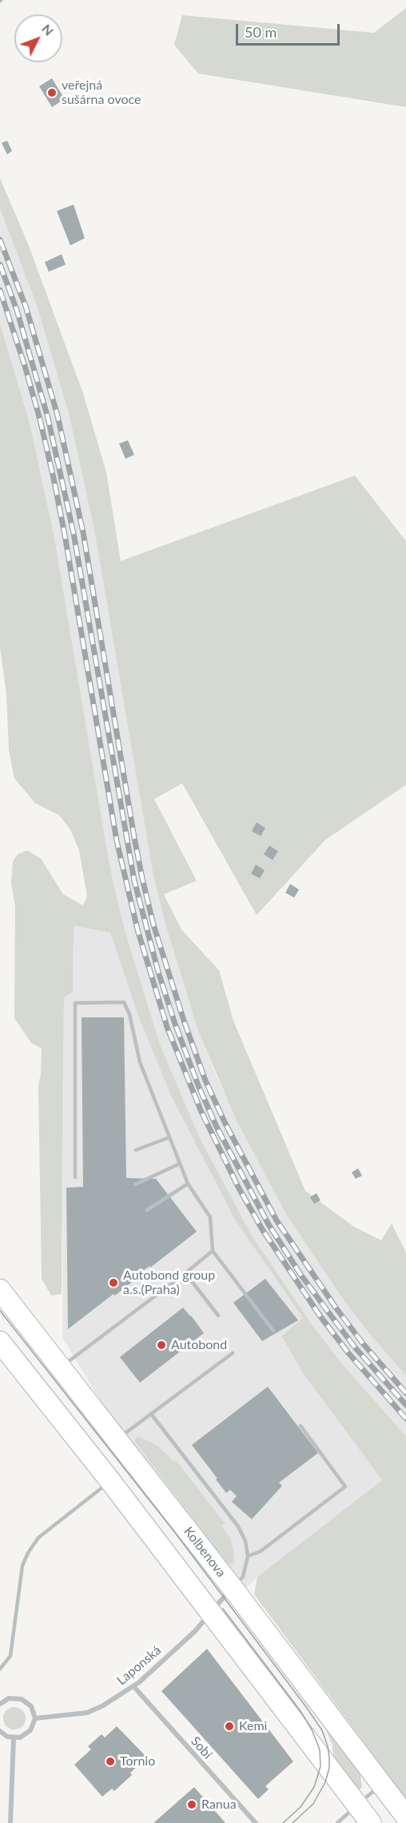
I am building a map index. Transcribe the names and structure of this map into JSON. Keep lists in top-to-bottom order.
{
  "streets": {
    "main road": ["Kolbenova"],
    "street": ["Laponská", "Sobí"]
  },
  "crossings": [
    ["Kolbenova", "Laponská"],
    ["Laponská", "Sobí"]
  ],
  "places": [
    "veřejná sušárna ovoce",
    "Autobond group a.s.(Praha)",
    "Autobond",
    "Kemi",
    "Tornio",
    "Ranua"
  ],
  "scale_bar": "50 m",
  "north": "top right"
}
